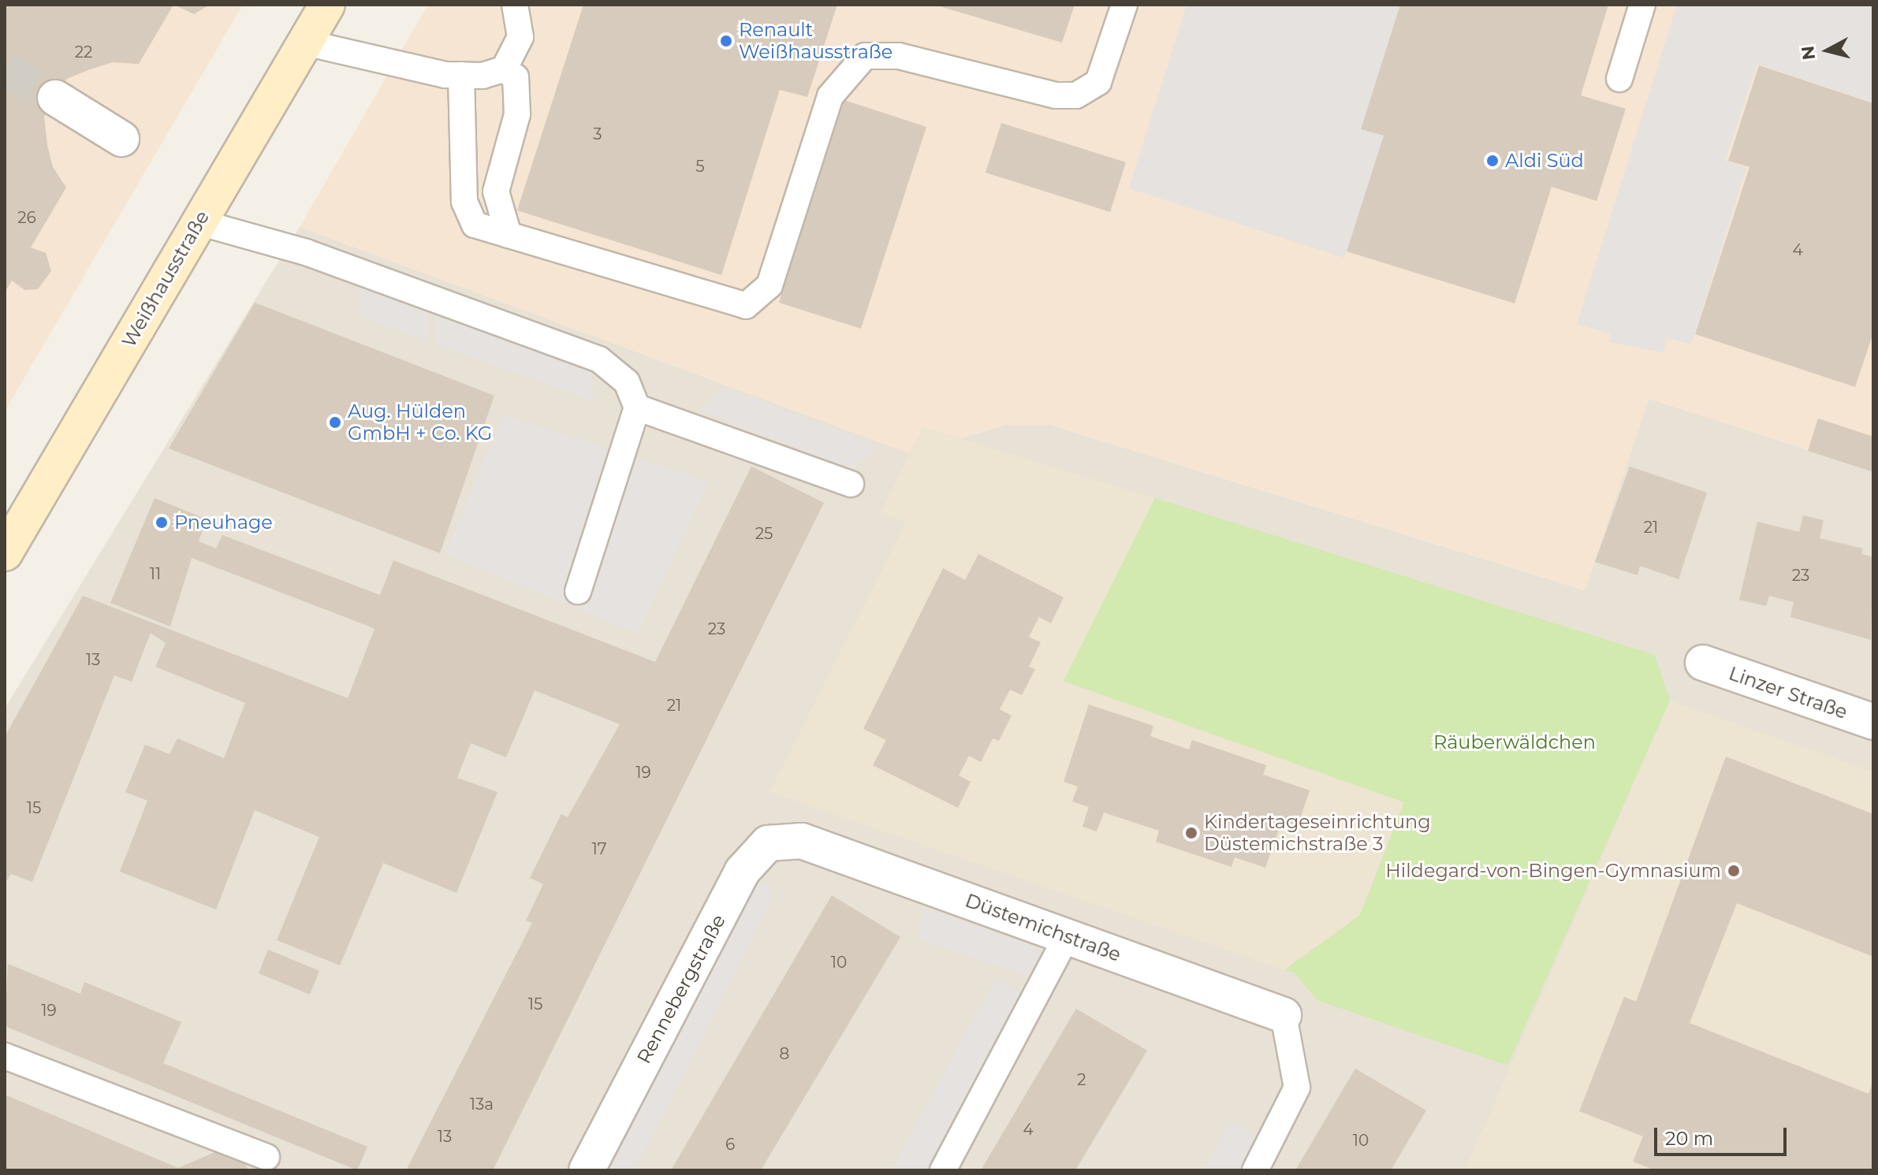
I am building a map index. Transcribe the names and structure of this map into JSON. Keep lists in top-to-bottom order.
{
  "streets": {
    "main road": ["Weißhausstraße"],
    "street": ["Linzer Straße", "Düstemichstraße", "Rennebergstraße"]
  },
  "crossings": [
    ["Düstemichstraße", "Rennebergstraße"]
  ],
  "parks": ["Räuberwäldchen"],
  "places": [
    "Renault Weißhausstraße",
    "Aldi Süd",
    "Aug. Hülden GmbH + Co. KG",
    "Pneuhage",
    "Kindertageseinrichtung Düstemichstraße 3",
    "Hildegard-von-Bingen-Gymnasium"
  ],
  "house_numbers": [
    "22",
    "3",
    "5",
    "26",
    "4",
    "21",
    "25",
    "11",
    "23",
    "23",
    "13",
    "21",
    "19",
    "15",
    "17",
    "10",
    "15",
    "19",
    "8",
    "2",
    "13a",
    "4",
    "13",
    "10",
    "6"
  ],
  "scale_bar": "20 m",
  "north": "left"
}
